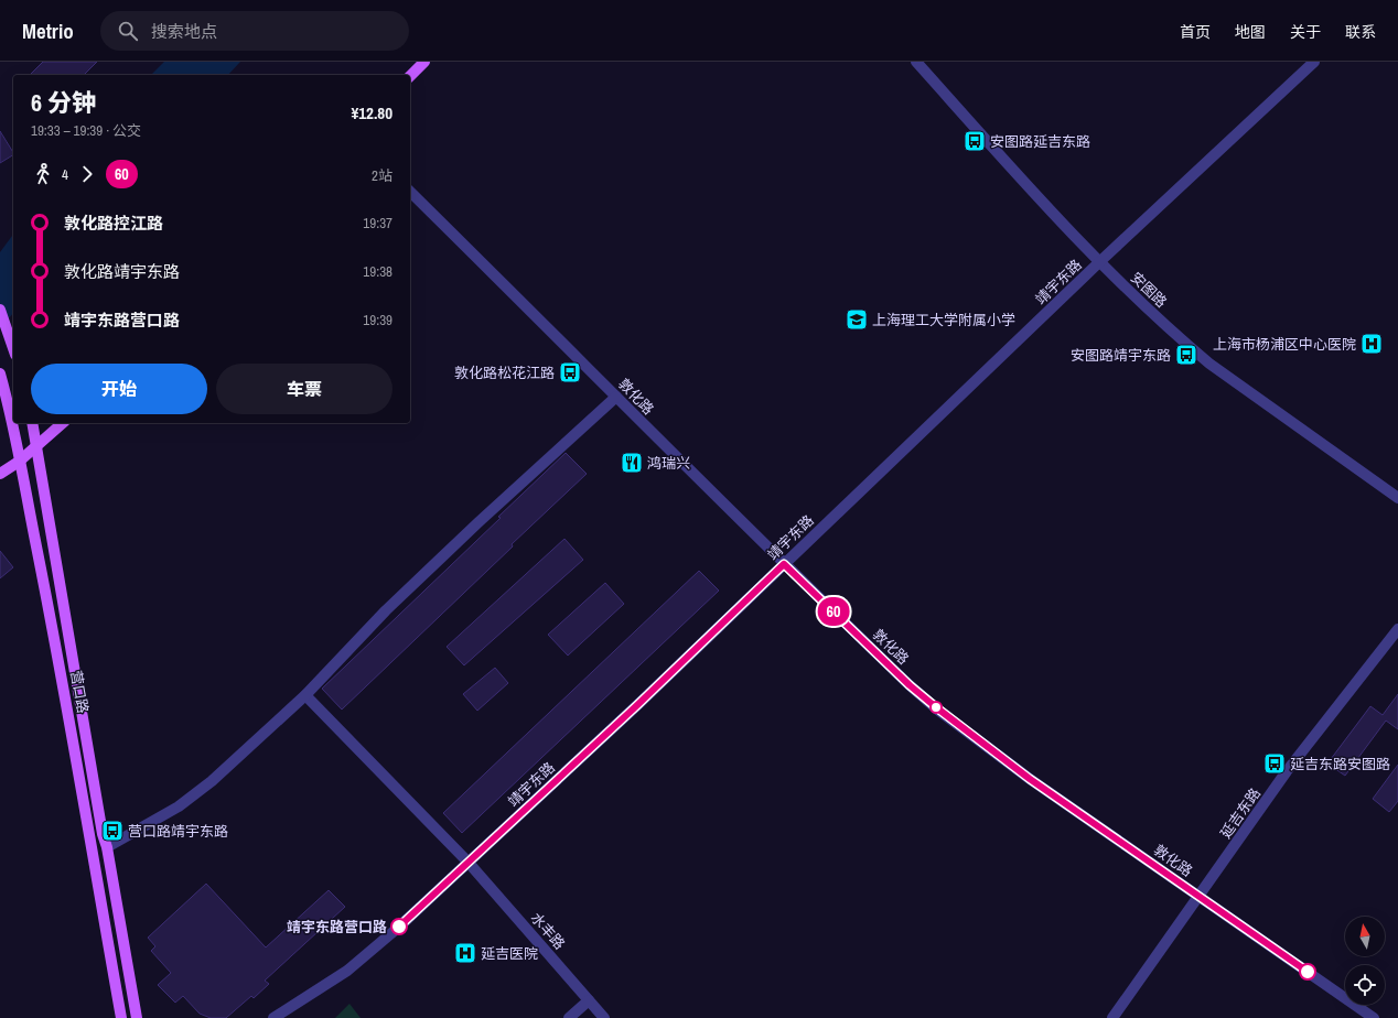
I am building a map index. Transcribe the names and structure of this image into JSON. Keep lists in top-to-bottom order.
{
  "streets": {
    "main road": ["营口路"],
    "street": [
      "靖宇东路",
      "安图路",
      "敦化路",
      "延吉东路",
      "水丰路"
    ]
  },
  "crossings": [
    ["靖宇东路", "安图路"],
    ["靖宇东路", "敦化路"],
    ["靖宇东路", "水丰路"],
    ["敦化路", "延吉东路"]
  ],
  "places": {
    "bus stop": [
      "安图路延吉东路",
      "安图路靖宇东路",
      "敦化路松花江路",
      "延吉东路安图路",
      "营口路靖宇东路"
    ],
    "school or university": ["上海理工大学附属小学"],
    "hospital": ["上海市杨浦区中心医院", "延吉医院"],
    "restaurant": ["鸿瑞兴"],
    "other": ["靖宇东路营口路"]
  },
  "lines": ["bus line 60"],
  "north": "top",
  "page": {
    "header": "Metrio",
    "search": "搜索地点",
    "nav": [
      "首页",
      "地图",
      "关于",
      "联系"
    ],
    "on_map": "60",
    "heading": ["6 分钟", "19:33 – 19:39 · 公交", "¥12.80"],
    "legs": ["4", "60", "2站"],
    "list": [
      {
        "name": "敦化路控江路",
        "value": "19:37"
      },
      {
        "name": "敦化路靖宇东路",
        "value": "19:38"
      },
      {
        "name": "靖宇东路营口路",
        "value": "19:39"
      }
    ],
    "buttons": ["开始", "车票"]
  }
}
